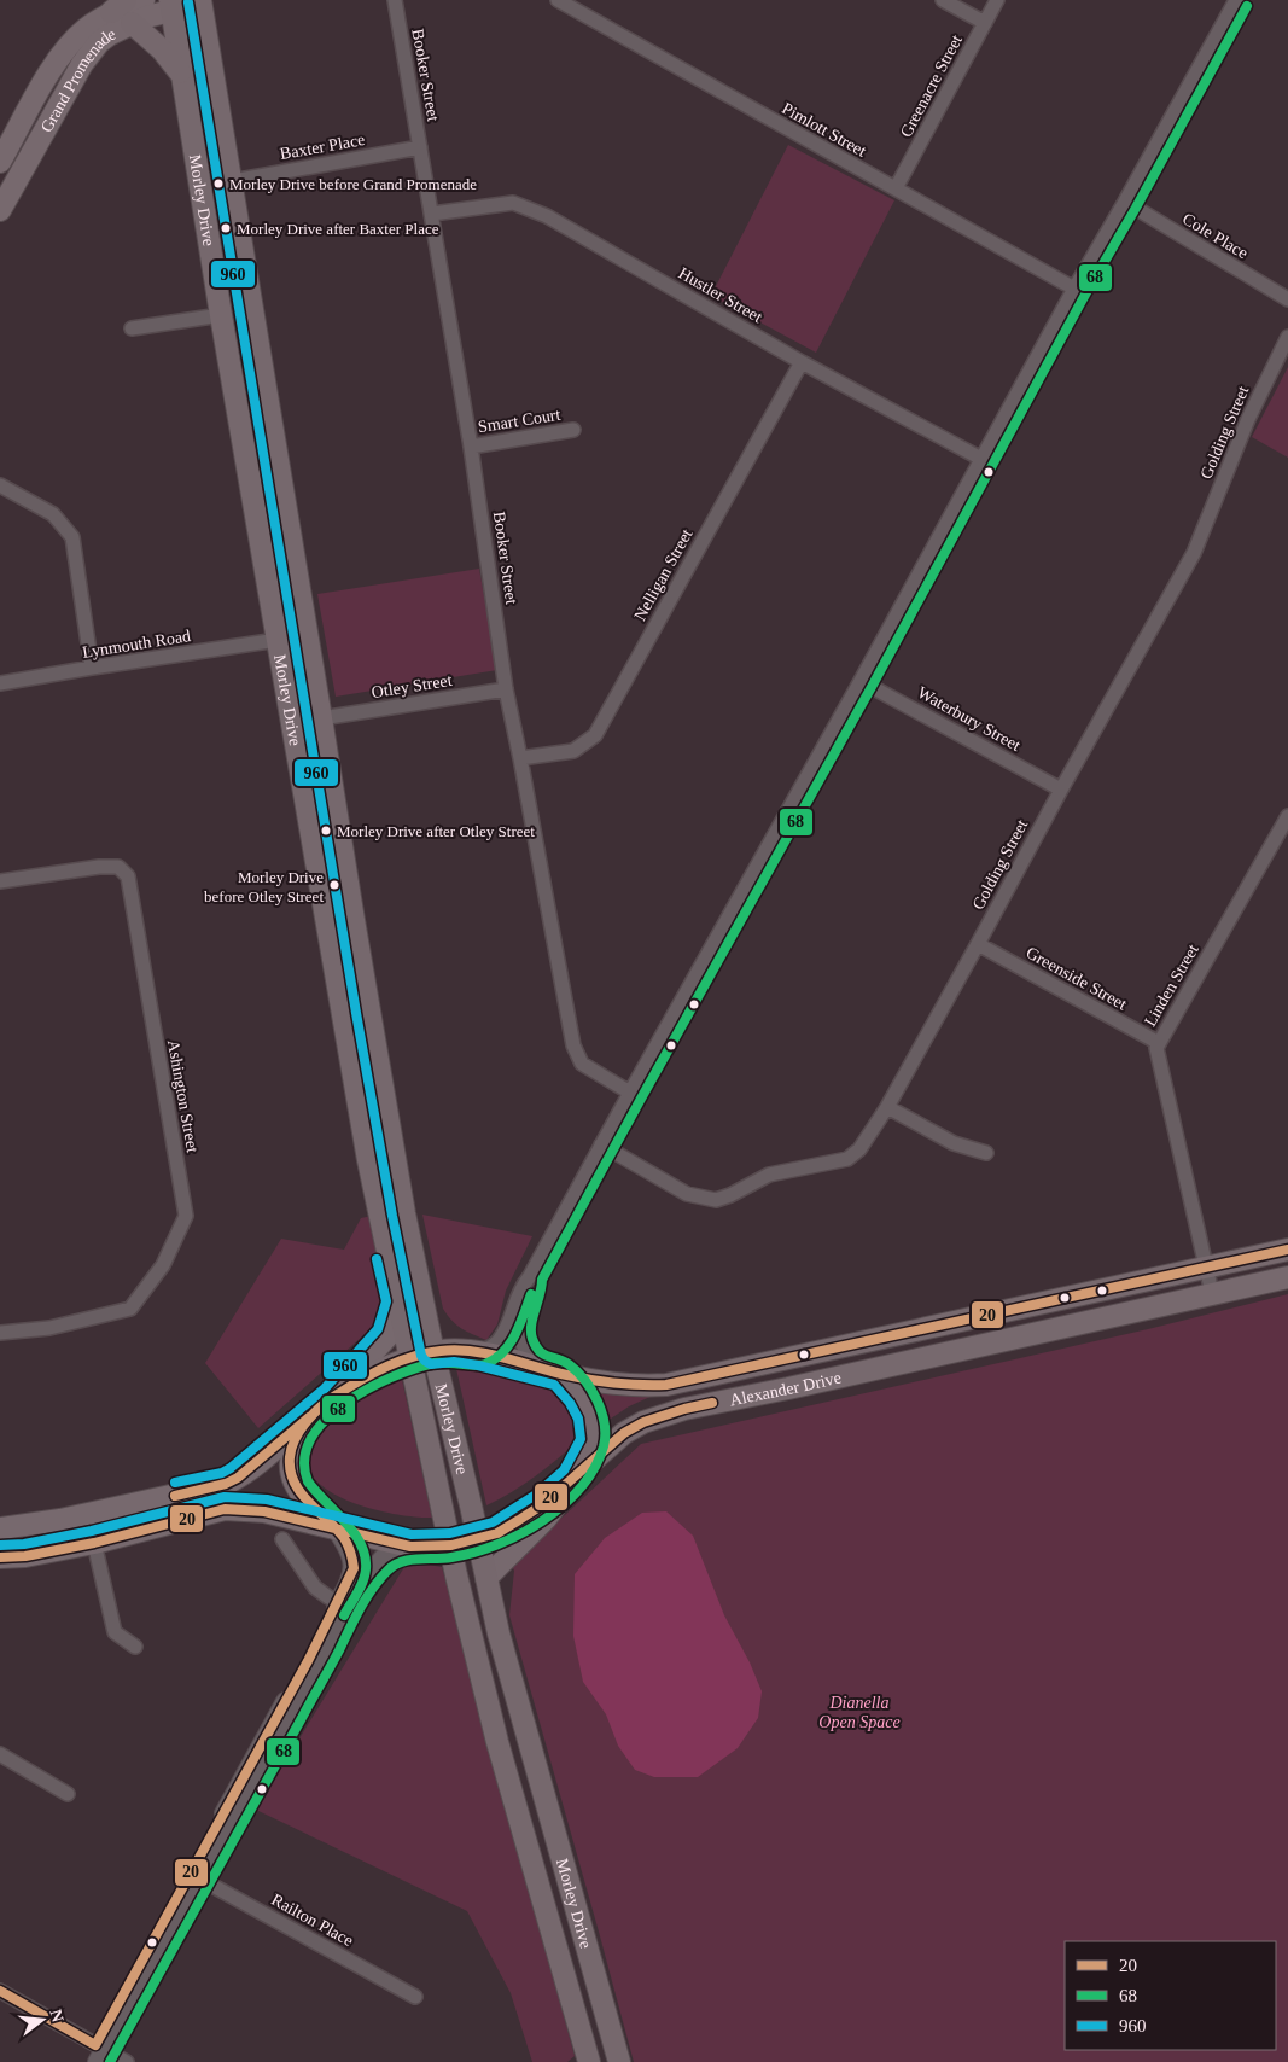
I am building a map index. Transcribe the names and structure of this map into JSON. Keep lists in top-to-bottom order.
{
  "streets": {
    "highway": ["Morley Drive"],
    "main road": ["Grand Promenade", "Alexander Drive"],
    "street": [
      "Booker Street",
      "Greenacre Street",
      "Pimlott Street",
      "Baxter Place",
      "Cole Place",
      "Hustler Street",
      "Smart Court",
      "Golding Street",
      "Nelligan Street",
      "Lynmouth Road",
      "Otley Street",
      "Waterbury Street",
      "Greenside Street",
      "Linden Street",
      "Ashington Street",
      "Railton Place"
    ]
  },
  "crossings": [
    ["Booker Street", "Baxter Place"],
    ["Booker Street", "Hustler Street"],
    ["Booker Street", "Smart Court"],
    ["Booker Street", "Nelligan Street"],
    ["Booker Street", "Otley Street"],
    ["Grand Promenade", "Morley Drive"],
    ["Greenacre Street", "Pimlott Street"],
    ["Baxter Place", "Morley Drive"],
    ["Morley Drive", "Lynmouth Road"],
    ["Morley Drive", "Otley Street"],
    ["Morley Drive", "Alexander Drive"],
    ["Hustler Street", "Nelligan Street"],
    ["Golding Street", "Waterbury Street"],
    ["Golding Street", "Greenside Street"],
    ["Greenside Street", "Linden Street"],
    ["Linden Street", "Alexander Drive"]
  ],
  "parks": ["Dianella Open Space"],
  "places": [
    "Morley Drive before Grand Promenade",
    "Morley Drive after Baxter Place",
    "Morley Drive after Otley Street",
    "Morley Drive before Otley Street"
  ],
  "lines": ["transit line 960", "transit line 68", "transit line 20"],
  "legend": ["20", "68", "960"],
  "north": "right"
}
